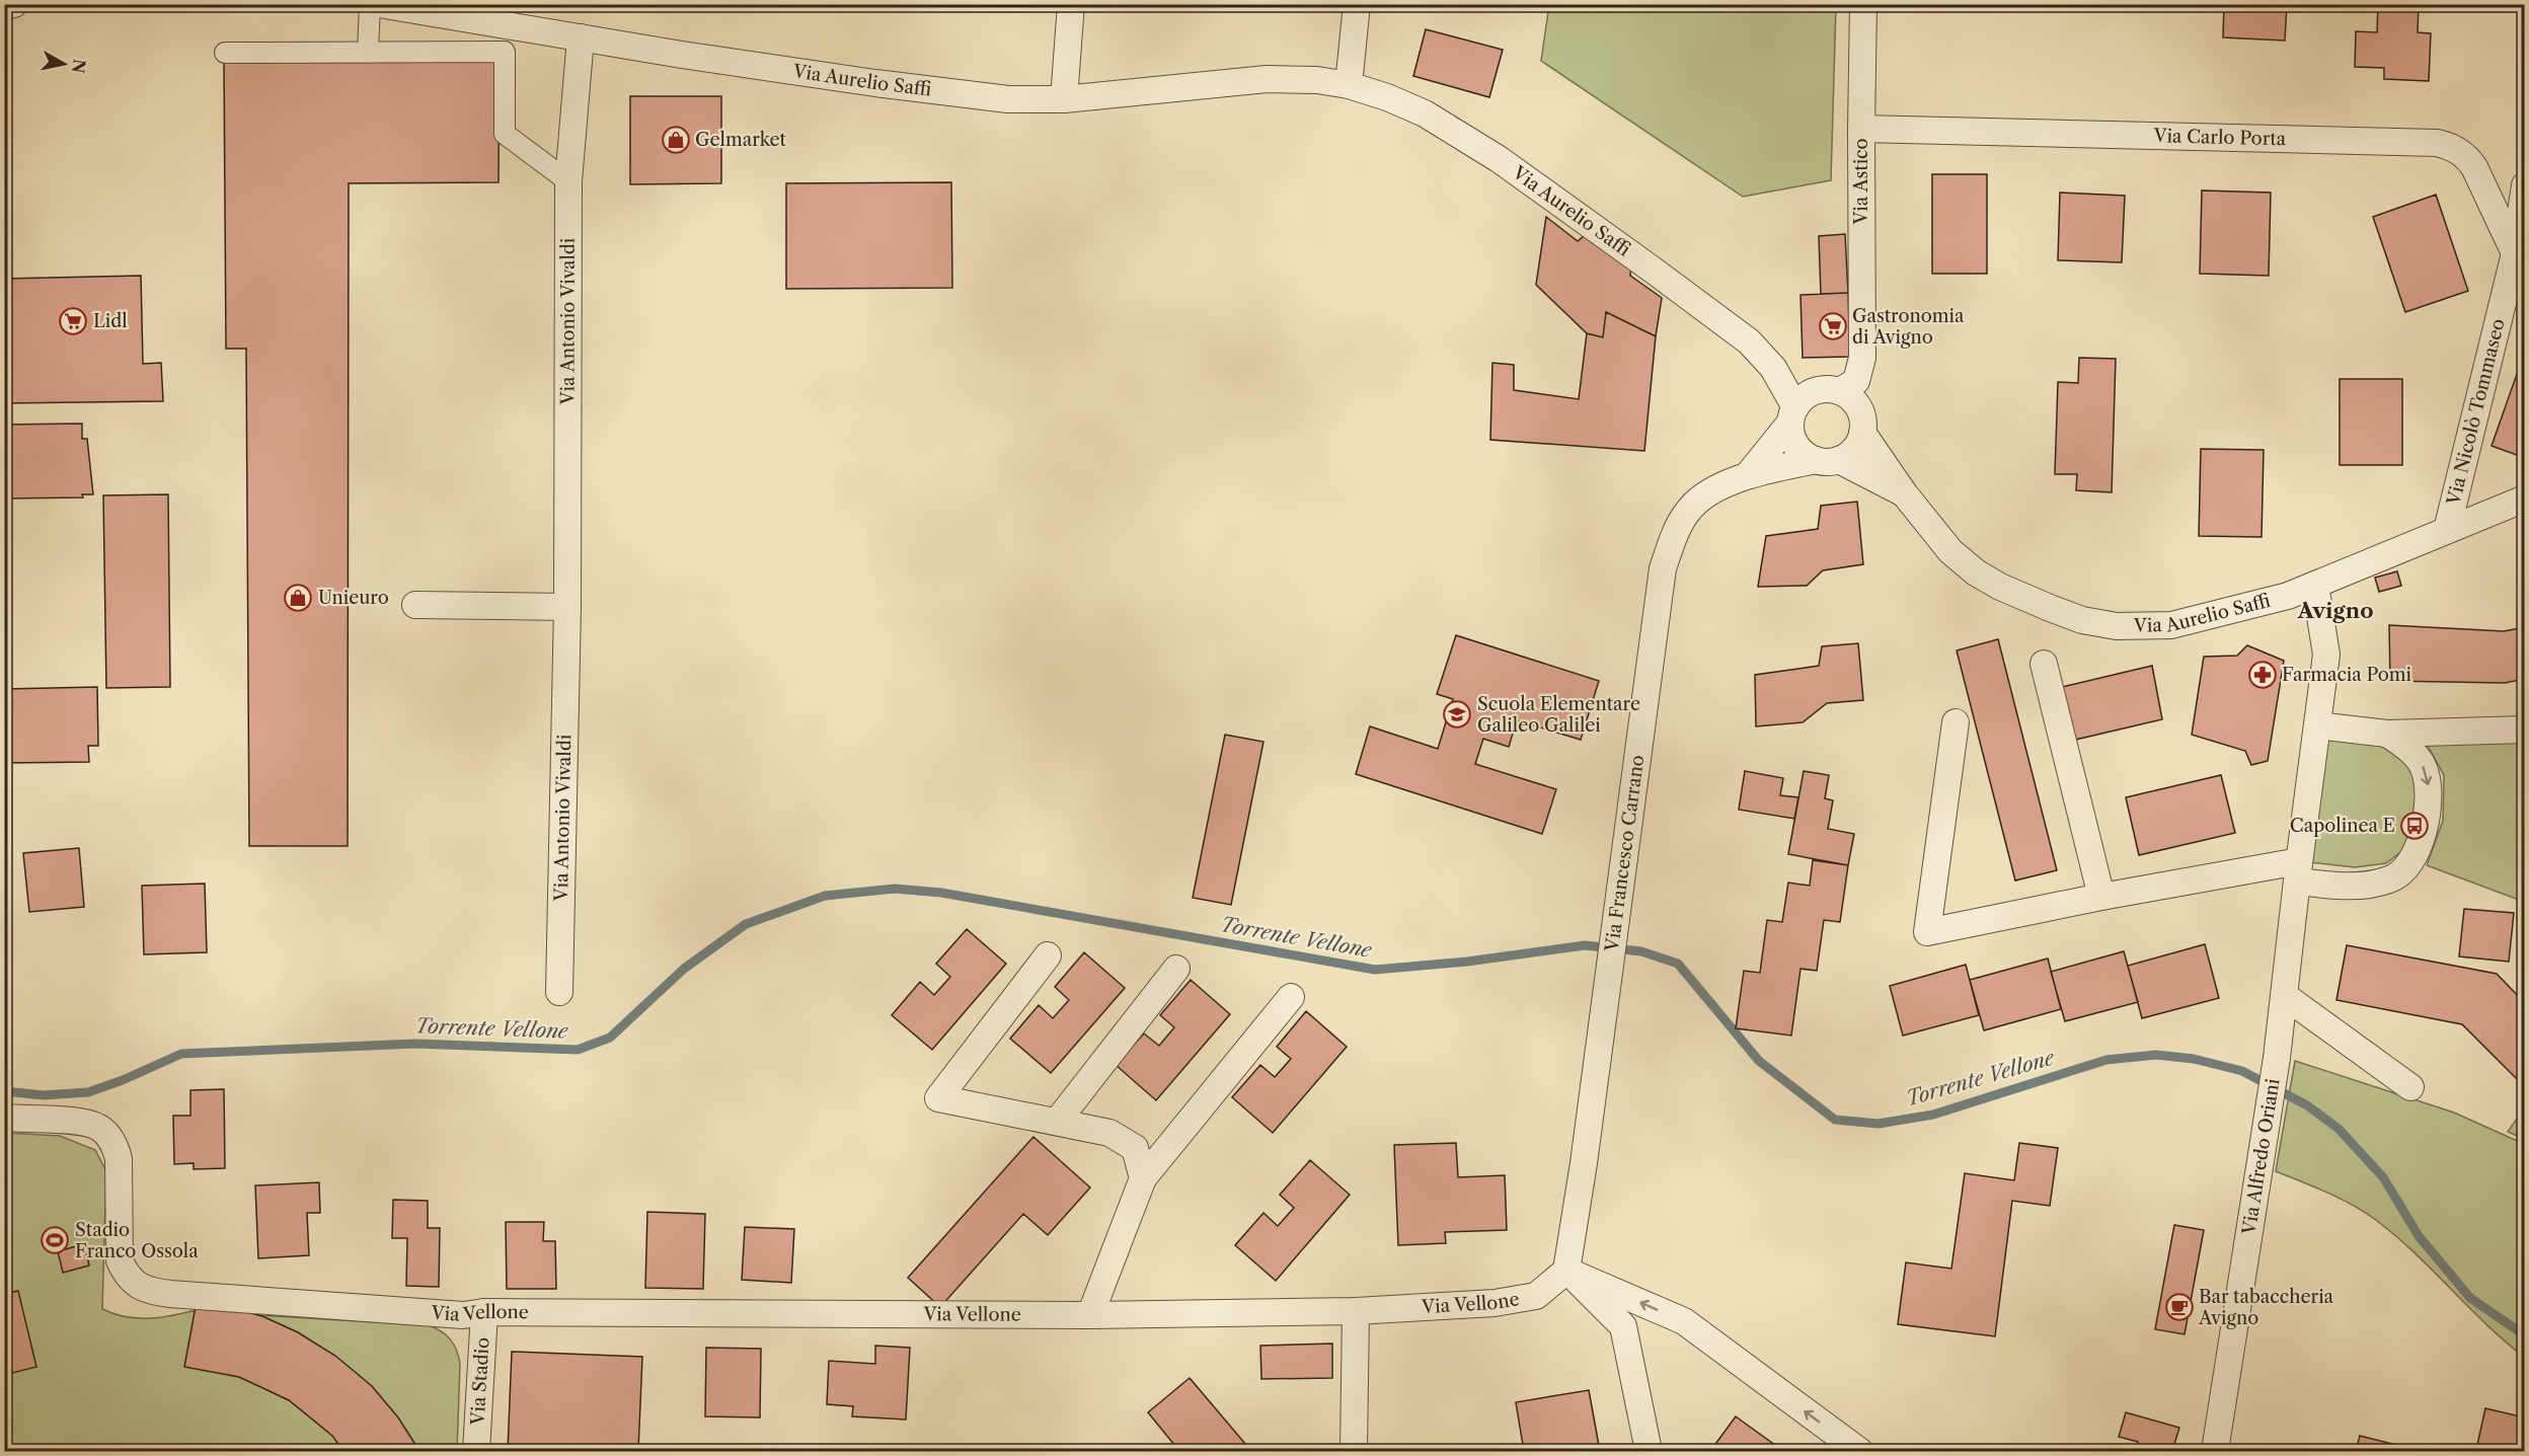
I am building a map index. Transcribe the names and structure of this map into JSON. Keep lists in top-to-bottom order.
{
  "streets": {
    "street": [
      "Via Aurelio Saffi",
      "Via Carlo Porta",
      "Via Astico",
      "Via Antonio Vivaldi",
      "Via Nicolò Tommaseo",
      "Via Francesco Carrano",
      "Via Alfredo Oriani",
      "Via Vellone",
      "Via Stadio"
    ]
  },
  "crossings": [
    ["Via Aurelio Saffi", "Via Astico"],
    ["Via Aurelio Saffi", "Via Antonio Vivaldi"],
    ["Via Aurelio Saffi", "Via Nicolò Tommaseo"],
    ["Via Aurelio Saffi", "Via Francesco Carrano"],
    ["Via Aurelio Saffi", "Via Alfredo Oriani"],
    ["Via Carlo Porta", "Via Astico"],
    ["Via Carlo Porta", "Via Nicolò Tommaseo"],
    ["Via Astico", "Via Francesco Carrano"],
    ["Via Francesco Carrano", "Via Vellone"],
    ["Via Vellone", "Via Stadio"]
  ],
  "districts": ["Avigno"],
  "water": ["Torrente Vellone"],
  "places": {
    "shop": ["Gelmarket", "Unieuro"],
    "supermarket": ["Lidl", "Gastronomia di Avigno"],
    "pharmacy": ["Farmacia Pomi"],
    "school or university": ["Scuola Elementare Galileo Galilei"],
    "bus stop": ["Capolinea E"],
    "sports": ["Stadio Franco Ossola"],
    "cafe": ["Bar tabaccheria Avigno"]
  },
  "north": "right"
}
